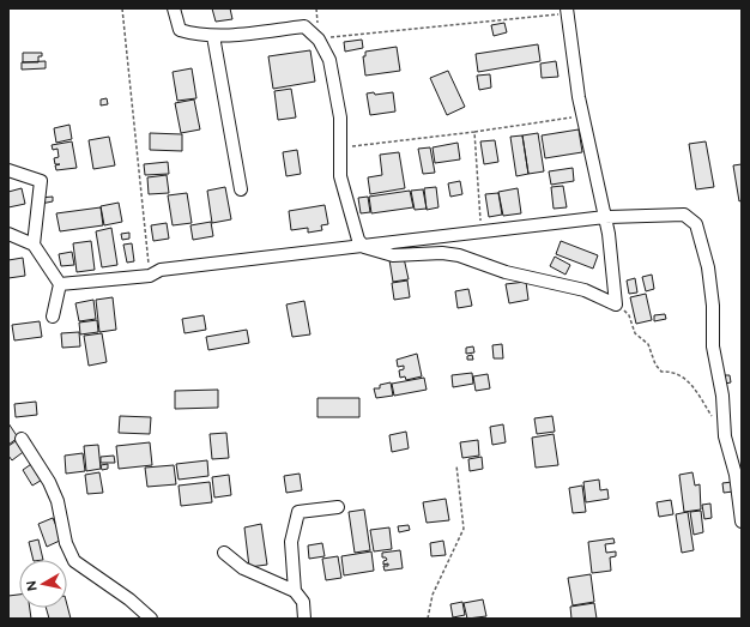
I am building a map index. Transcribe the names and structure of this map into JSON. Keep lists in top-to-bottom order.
{
  "north": "left"
}
